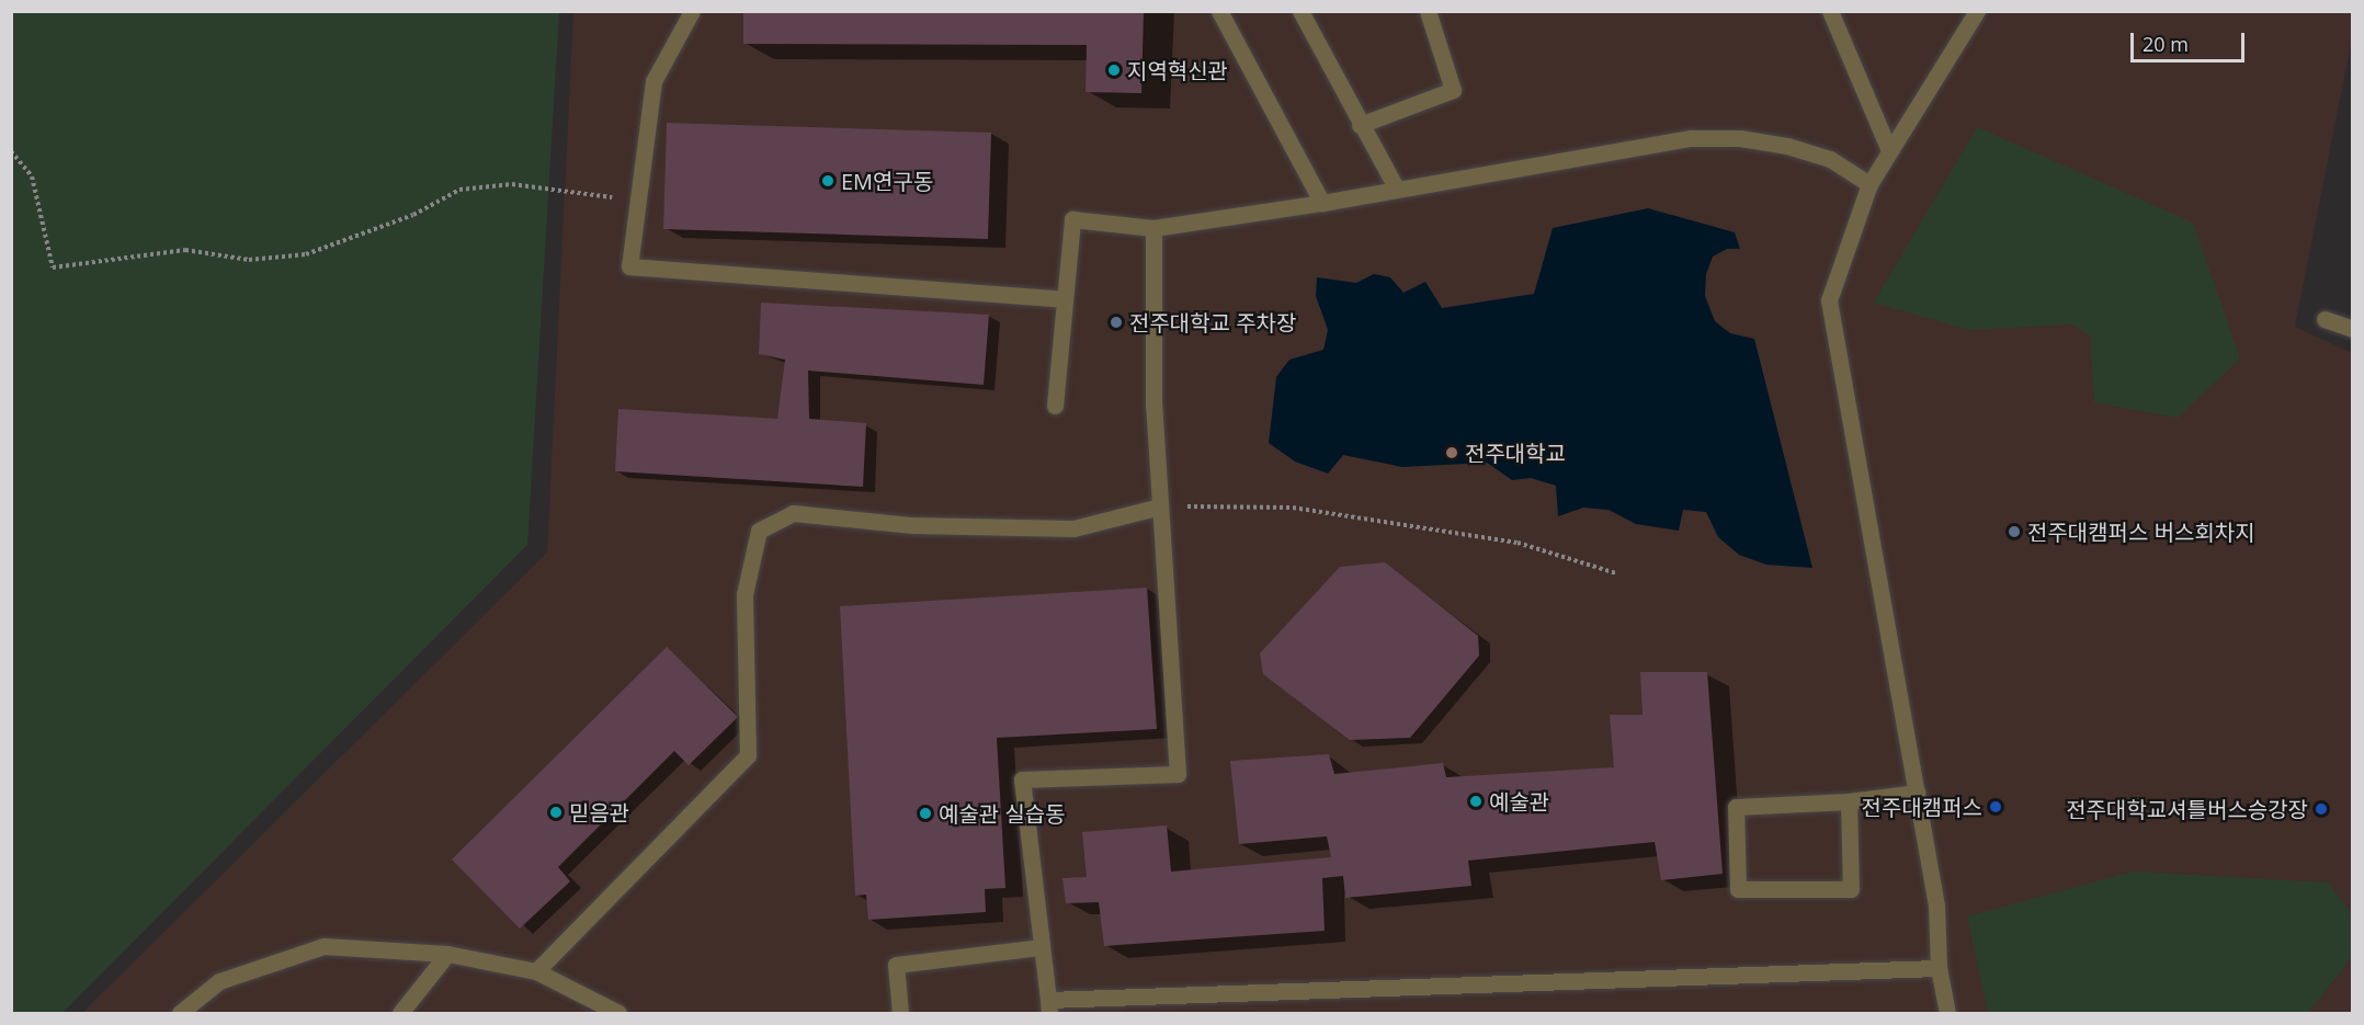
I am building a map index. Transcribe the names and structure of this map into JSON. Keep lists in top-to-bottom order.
{
  "places": [
    "지역혁신관",
    "EM연구동",
    "전주대학교 주차장",
    "전주대학교",
    "전주대캠퍼스 버스회차지",
    "예술관",
    "전주대캠퍼스",
    "전주대학교셔틀버스승강장",
    "믿음관",
    "예술관 실습동"
  ],
  "scale_bar": "20 m"
}
